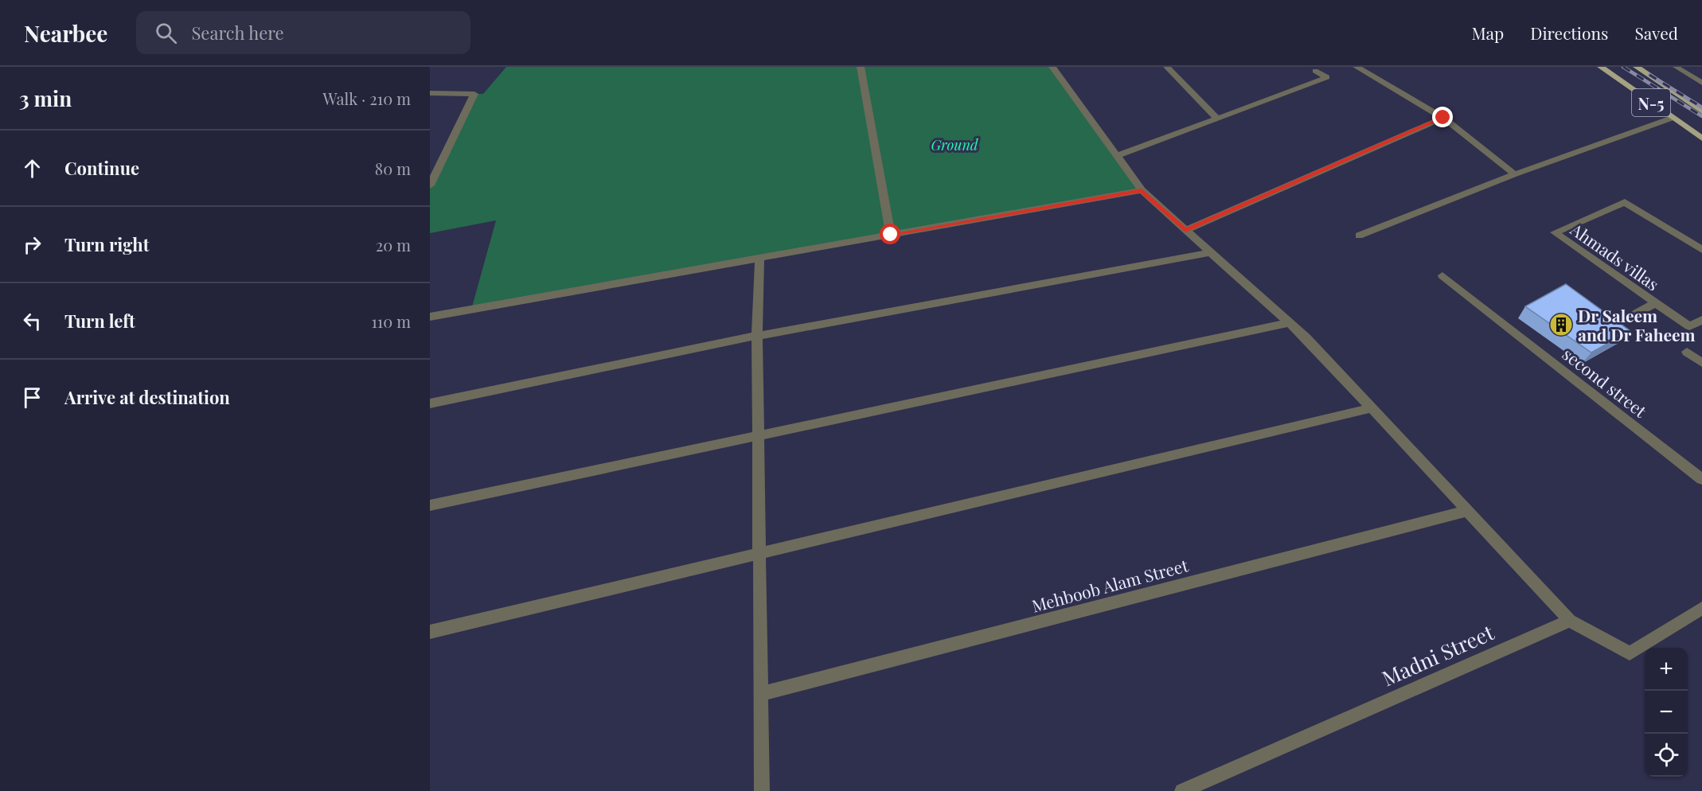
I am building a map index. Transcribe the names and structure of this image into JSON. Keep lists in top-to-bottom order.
{
  "streets": {
    "main road": ["N-5"],
    "street": [
      "Ahmads villas",
      "second street",
      "Mehboob Alam Street",
      "Madni Street"
    ]
  },
  "parks": ["Ground"],
  "places": {
    "building": ["Dr Saleem and Dr Faheem"]
  },
  "page": {
    "header": "Nearbee",
    "search": "Search here",
    "nav": ["Map", "Directions", "Saved"],
    "heading": ["3 min", "Walk · 210 m"],
    "list": [
      ["Continue", "80 m"],
      ["Turn right", "20 m"],
      ["Turn left", "110 m"],
      "Arrive at destination"
    ],
    "map_buttons": ["+", "−"]
  }
}
